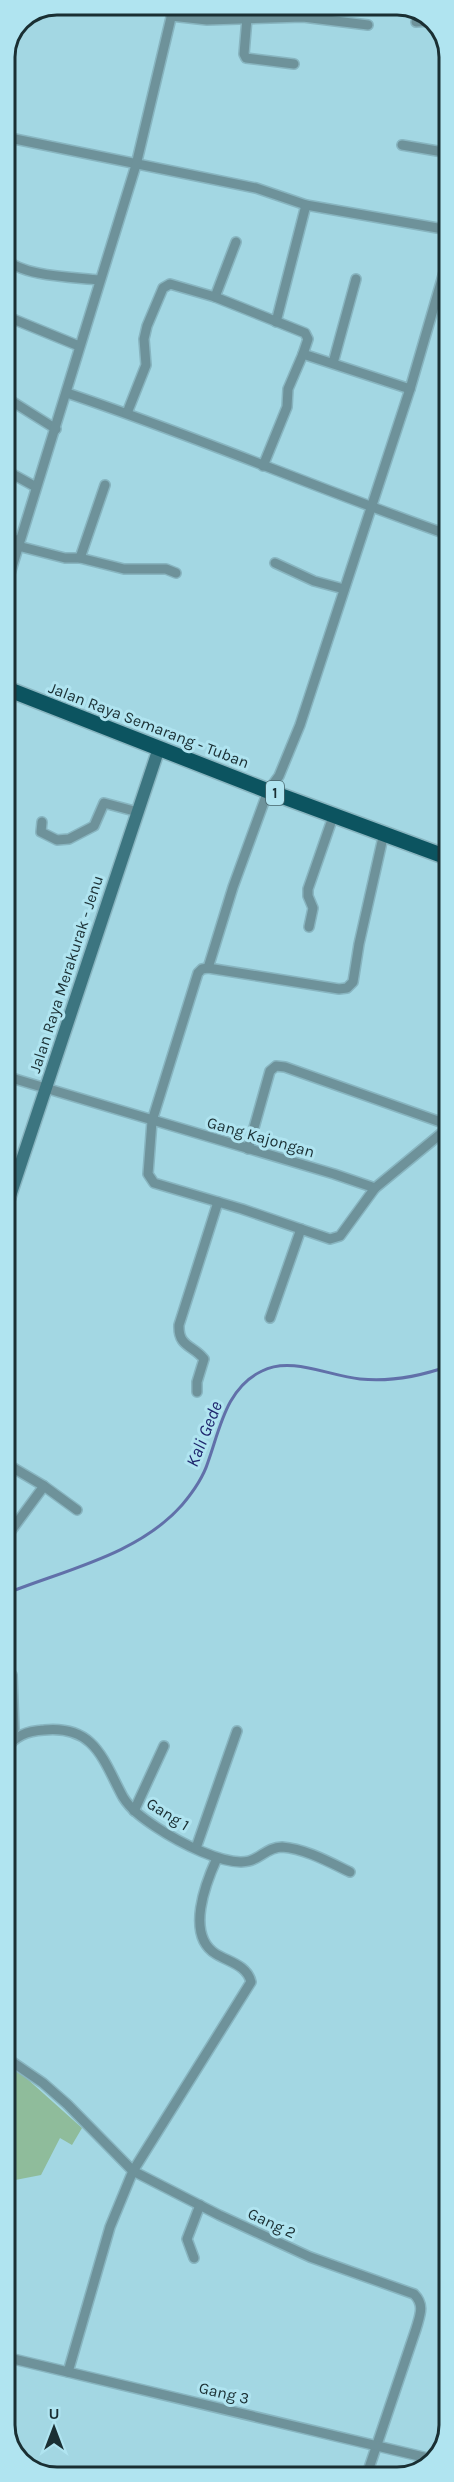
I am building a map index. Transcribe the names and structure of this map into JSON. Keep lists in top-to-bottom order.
{
  "streets": {
    "highway": ["Jalan Raya Semarang - Tuban", "1"],
    "main road": ["Jalan Raya Merakurak - Jenu"],
    "street": [
      "Gang Kajongan",
      "Gang 1",
      "Gang 2",
      "Gang 3"
    ]
  },
  "crossings": [
    ["Jalan Raya Semarang - Tuban", "Jalan Raya Merakurak - Jenu"],
    ["Jalan Raya Merakurak - Jenu", "Gang Kajongan"],
    ["Gang 2", "Gang 3"]
  ],
  "water": ["Kali Gede"],
  "north": "top"
}
